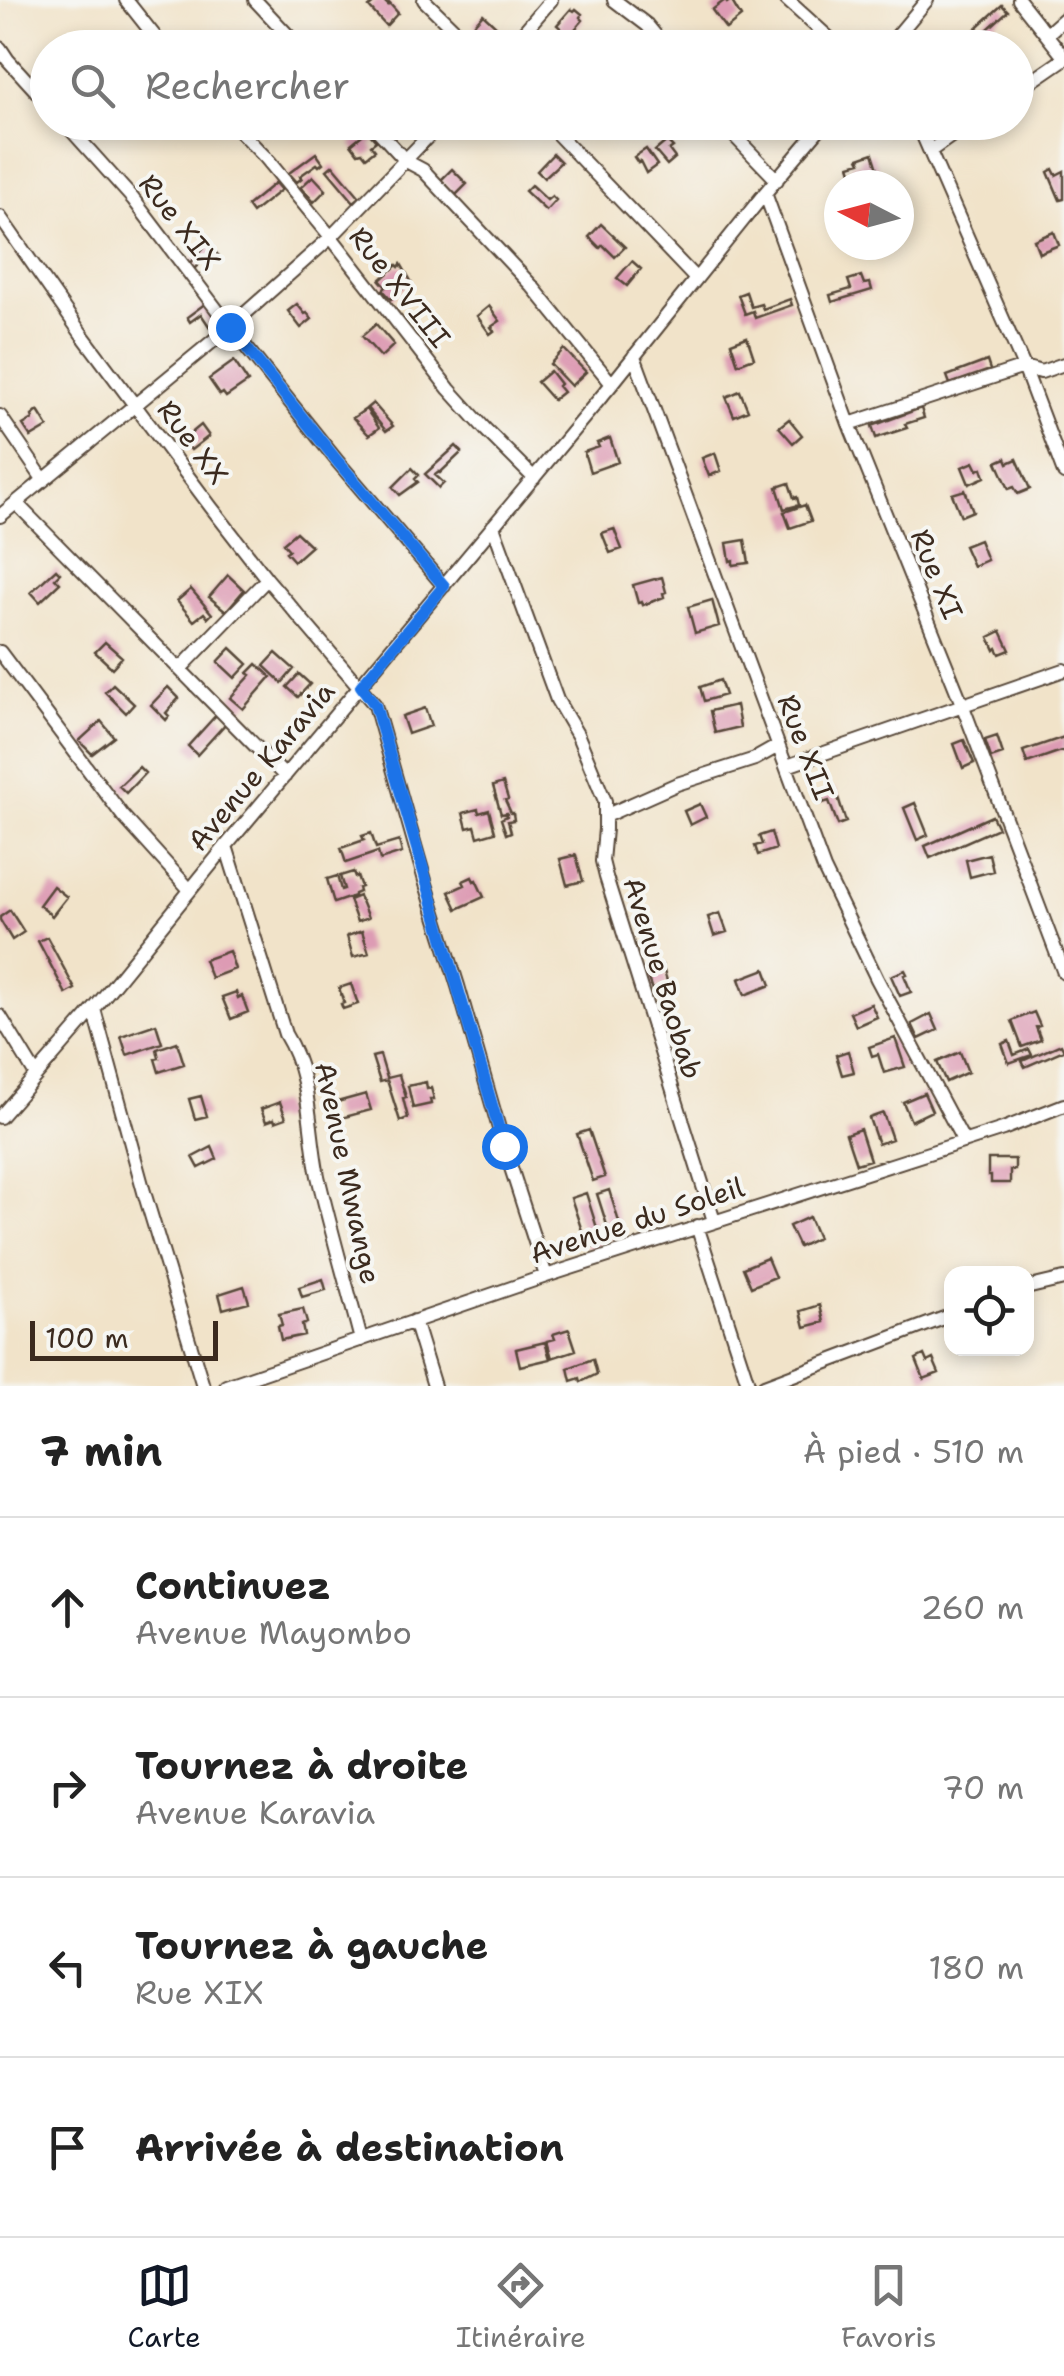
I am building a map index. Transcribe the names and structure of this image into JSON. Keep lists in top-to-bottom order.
{
  "streets": {
    "street": [
      "Rue XIX",
      "Rue XVIII",
      "Rue XX",
      "Rue XI",
      "Rue XII",
      "Avenue Karavia",
      "Avenue Baobab",
      "Avenue Mwange",
      "Avenue du Soleil"
    ]
  },
  "crossings": [
    ["Rue XIX", "Avenue Karavia"],
    ["Rue XVIII", "Avenue Karavia"],
    ["Rue XX", "Avenue Karavia"],
    ["Rue XX", "Avenue du Soleil"],
    ["Rue XI", "Avenue Karavia"],
    ["Rue XII", "Avenue Karavia"],
    ["Rue XII", "Avenue du Soleil"],
    ["Avenue Karavia", "Avenue Baobab"],
    ["Avenue Karavia", "Avenue Mwange"],
    ["Avenue Baobab", "Avenue du Soleil"],
    ["Avenue Mwange", "Avenue du Soleil"]
  ],
  "scale_bar": "100 m",
  "north": "left",
  "page": {
    "search": "Rechercher",
    "scale": "100 m",
    "heading": ["7 min", "À pied · 510 m"],
    "list": [
      ["Continuez", "Avenue Mayombo", "260 m"],
      ["Tournez à droite", "Avenue Karavia", "70 m"],
      ["Tournez à gauche", "Rue XIX", "180 m"],
      "Arrivée à destination"
    ],
    "nav": ["Carte", "Itinéraire", "Favoris"]
  }
}
